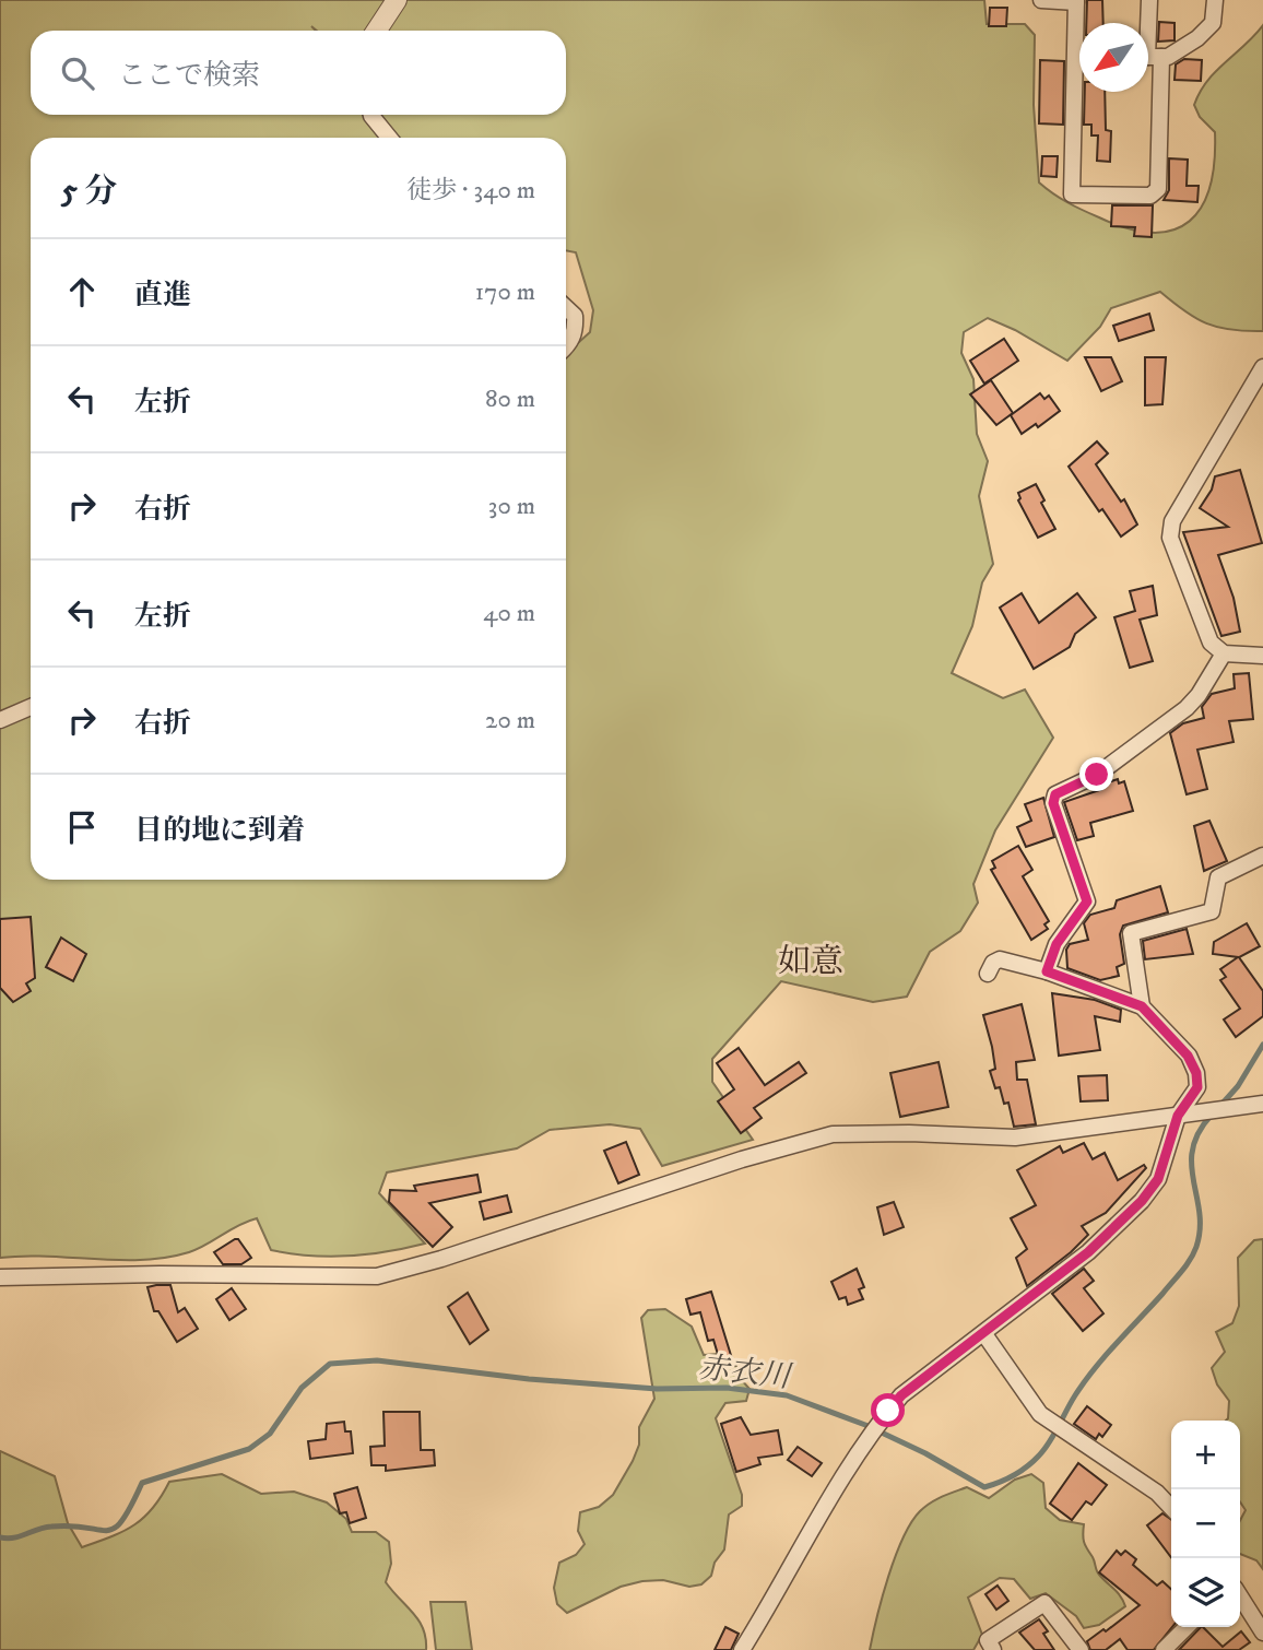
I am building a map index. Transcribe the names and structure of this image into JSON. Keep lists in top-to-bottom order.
{
  "districts": ["如意"],
  "water": ["赤衣川"],
  "north": "bottom left",
  "page": {
    "search": "ここで検索",
    "heading": ["5 分", "徒歩 · 340 m"],
    "list": [
      ["直進", "170 m"],
      ["左折", "80 m"],
      ["右折", "30 m"],
      ["左折", "40 m"],
      ["右折", "20 m"],
      "目的地に到着"
    ],
    "map_buttons": ["+", "−"]
  }
}
